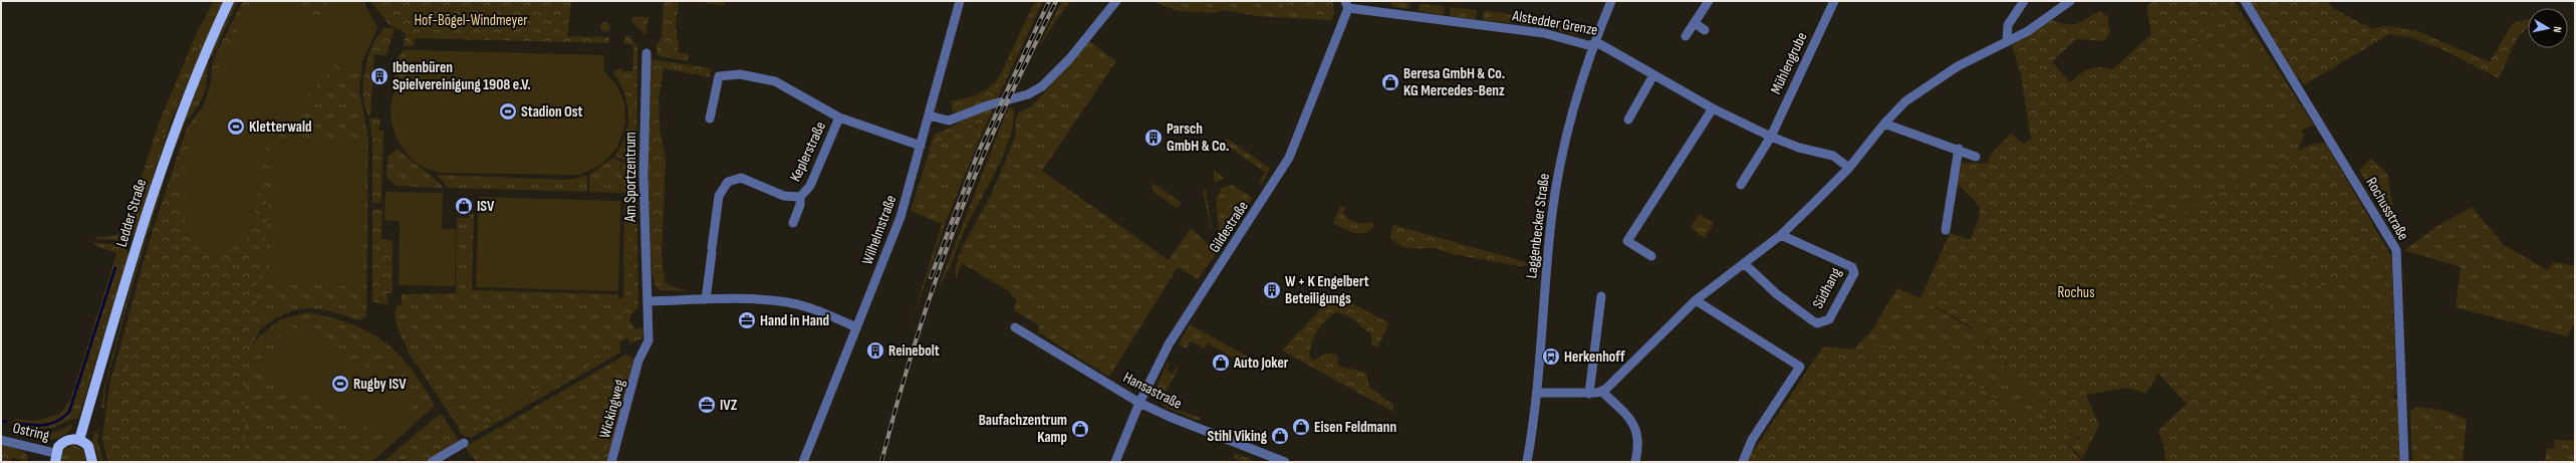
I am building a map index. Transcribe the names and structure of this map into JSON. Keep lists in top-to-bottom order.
{
  "streets": {
    "main road": ["Ledder Straße"],
    "street": [
      "Alstedder Grenze",
      "Mühlengrube",
      "Keplerstraße",
      "Am Sportzentrum",
      "Rochusstraße",
      "Laggenbecker Straße",
      "Gildestraße",
      "Wilhelmstraße",
      "Südhang",
      "Hansastraße",
      "Wickingweg",
      "Ostring"
    ]
  },
  "crossings": [
    ["Alstedder Grenze", "Mühlengrube"],
    ["Alstedder Grenze", "Laggenbecker Straße"],
    ["Alstedder Grenze", "Gildestraße"],
    ["Keplerstraße", "Wilhelmstraße"],
    ["Am Sportzentrum", "Wickingweg"],
    ["Gildestraße", "Hansastraße"]
  ],
  "parks": ["Hof-Bögel-Windmeyer", "Rochus"],
  "places": {
    "building": [
      "Ibbenbüren Spielvereinigung 1908 e.V.",
      "Parsch GmbH & Co.",
      "W + K Engelbert Beteiligungs",
      "Reinebolt"
    ],
    "shop": [
      "Beresa GmbH & Co. KG Mercedes-Benz",
      "ISV",
      "Auto Joker",
      "Eisen Feldmann",
      "Baufachzentrum Kamp",
      "Stihl Viking"
    ],
    "sports": ["Stadion Ost", "Kletterwald", "Rugby ISV"],
    "office": ["Hand in Hand", "IVZ"],
    "bus stop": ["Herkenhoff"]
  },
  "north": "right"
}
